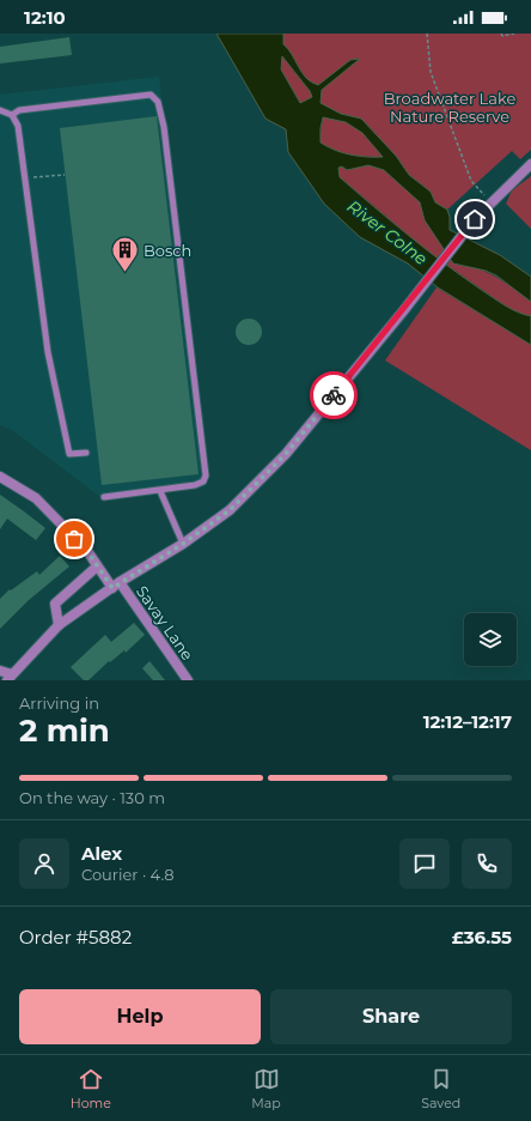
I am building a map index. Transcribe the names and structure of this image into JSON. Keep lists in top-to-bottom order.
{
  "streets": {
    "street": ["Savay Lane"]
  },
  "water": ["River Colne"],
  "parks": ["Broadwater Lake Nature Reserve"],
  "places": {
    "building": ["Bosch"]
  },
  "page": {
    "status": "12:10",
    "heading": ["2 min", "Arriving in", "12:12–12:17"],
    "panel": [
      "Alex",
      "Courier · 4.8",
      "Order #5882",
      "£36.55"
    ],
    "bar": "On the way · 130 m",
    "buttons": ["Help", "Share"],
    "tabs": ["Home", "Map", "Saved"]
  }
}
